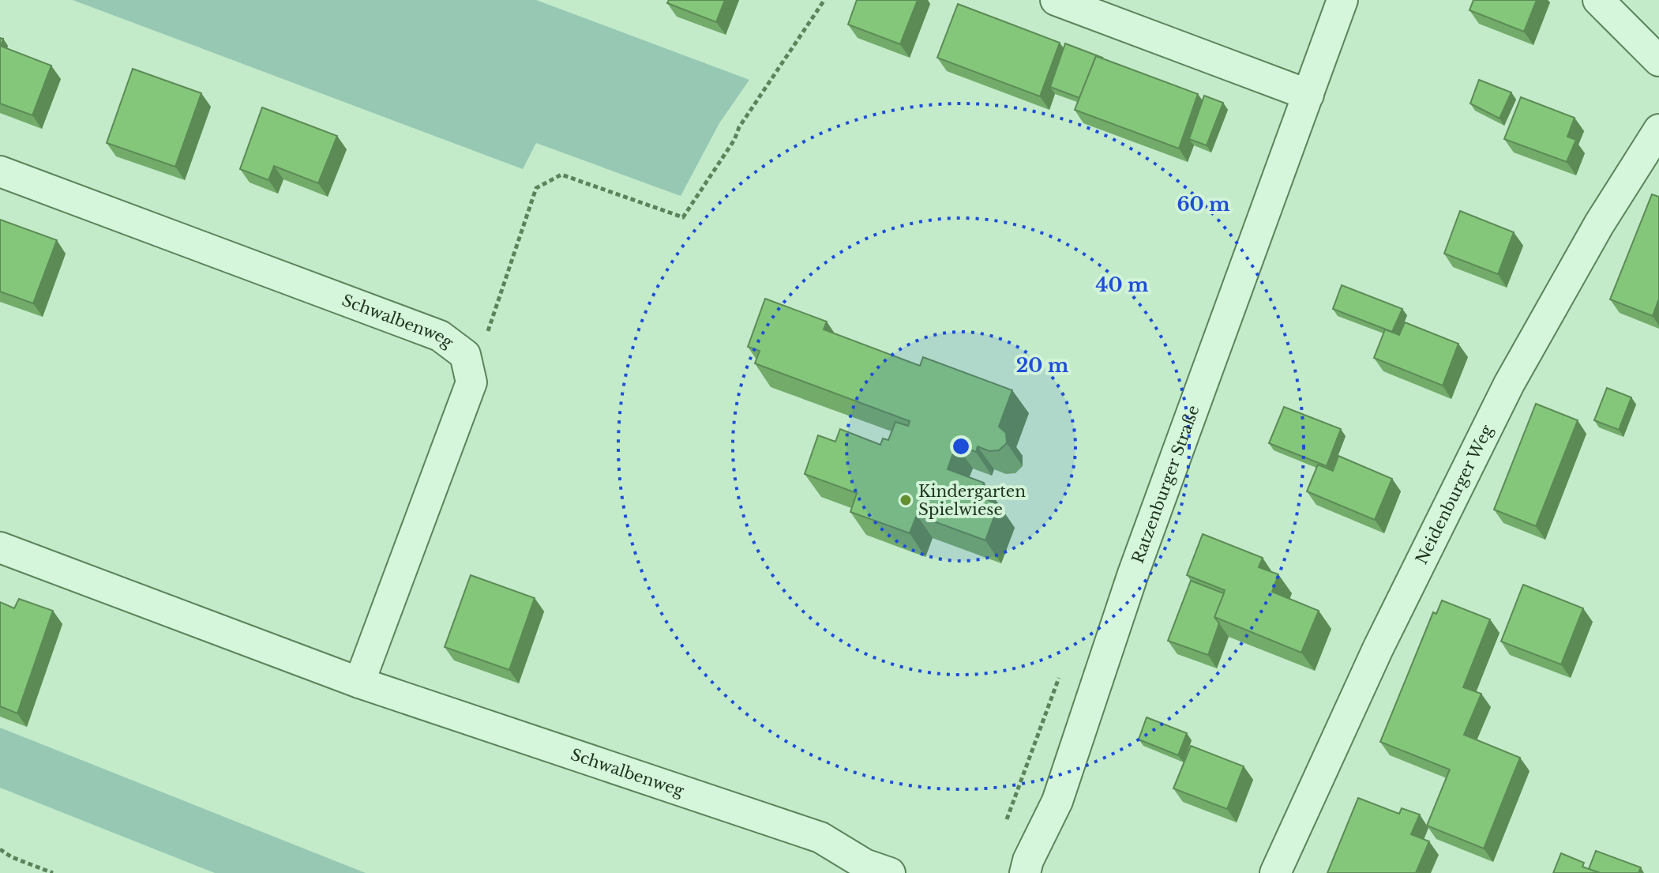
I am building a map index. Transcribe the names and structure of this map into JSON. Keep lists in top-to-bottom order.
{
  "streets": {
    "street": ["Schwalbenweg", "Ratzenburger Straße", "Neidenburger Weg"]
  },
  "places": ["Kindergarten Spielwiese"],
  "rings": ["60 m", "40 m", "20 m"]
}
